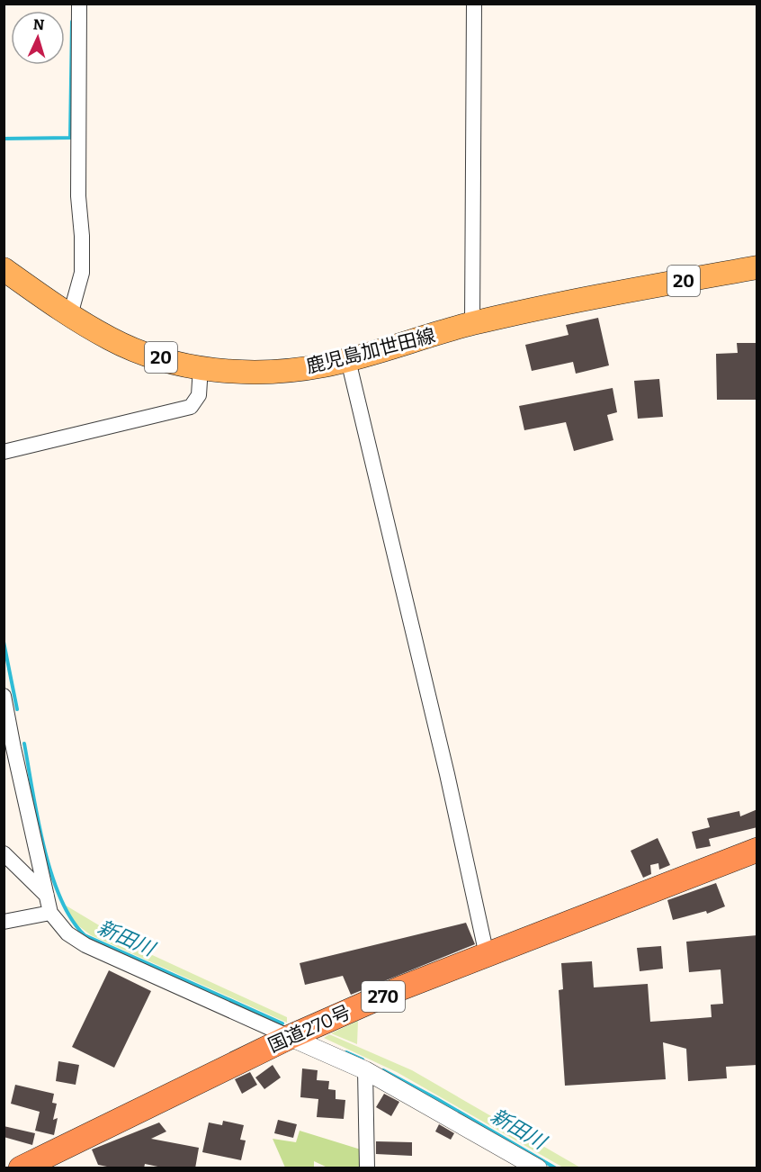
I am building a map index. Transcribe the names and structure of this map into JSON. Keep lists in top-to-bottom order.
{
  "streets": {
    "highway": ["270", "国道270号"],
    "main road": ["20", "鹿児島加世田線"]
  },
  "water": ["新田川"],
  "north": "top"
}
